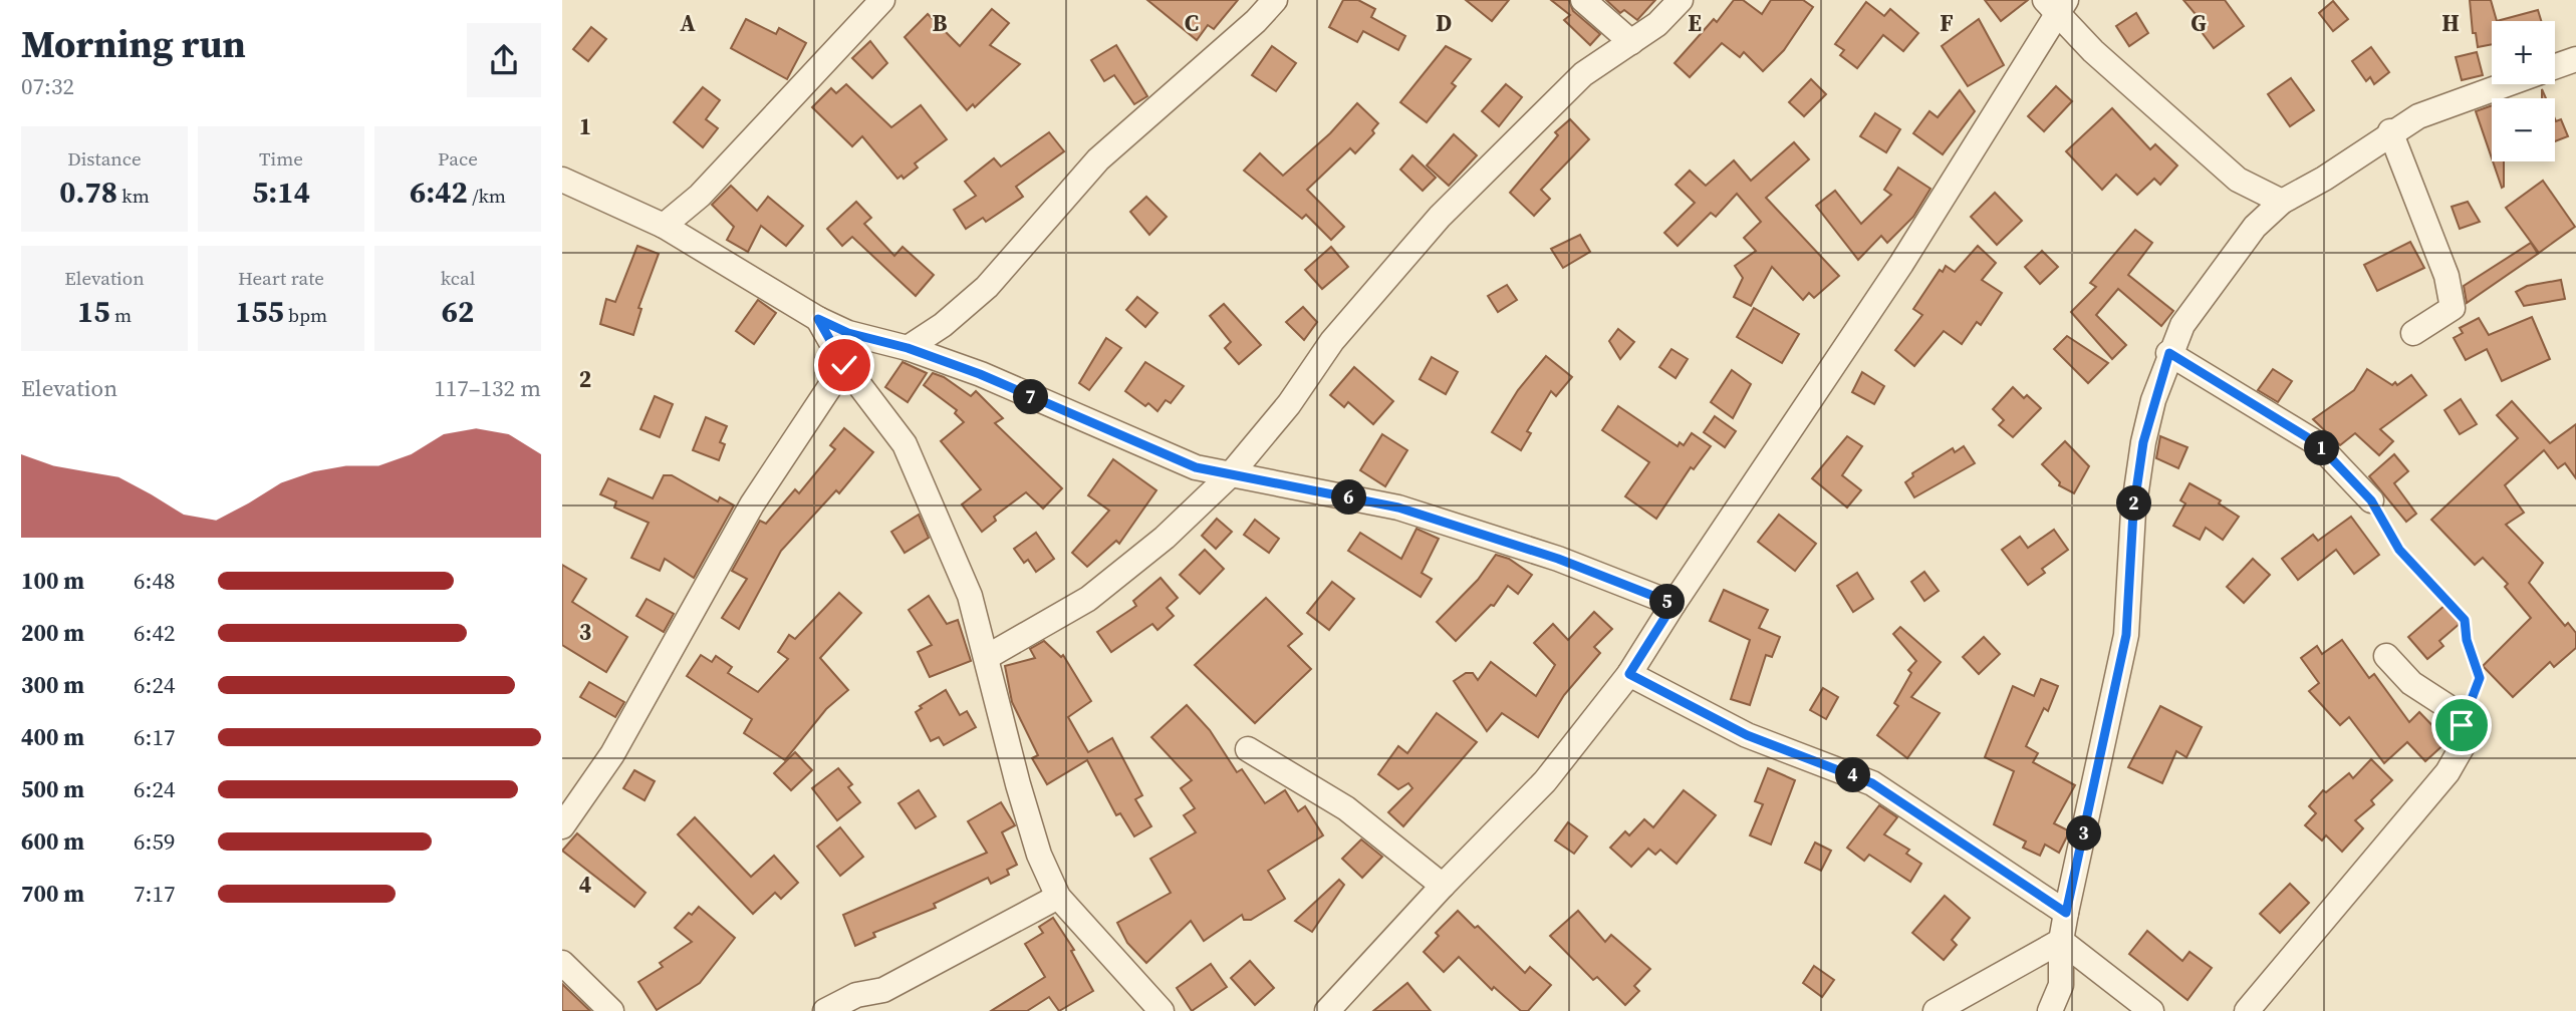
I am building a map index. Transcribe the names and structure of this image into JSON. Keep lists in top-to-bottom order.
{
  "page": {
    "heading": ["Morning run", "07:32"],
    "map_buttons": ["+", "−"],
    "stats": [
      ["Distance", "0.78 km"],
      ["Time", "5:14"],
      ["Pace", "6:42 /km"],
      ["Elevation", "15 m"],
      ["Heart rate", "155 bpm"],
      ["kcal", "62"]
    ],
    "chart": ["Elevation", "117–132 m"],
    "pins": [
      "7",
      "1",
      "6",
      "2",
      "5",
      "4",
      "3"
    ],
    "list": [
      {
        "name": "100 m",
        "note": "6:48"
      },
      {
        "name": "200 m",
        "note": "6:42"
      },
      {
        "name": "300 m",
        "note": "6:24"
      },
      {
        "name": "400 m",
        "note": "6:17"
      },
      {
        "name": "500 m",
        "note": "6:24"
      },
      {
        "name": "600 m",
        "note": "6:59"
      },
      {
        "name": "700 m",
        "note": "7:17"
      }
    ]
  },
  "grid": {
    "columns": [
      "A",
      "B",
      "C",
      "D",
      "E",
      "F",
      "G",
      "H"
    ],
    "rows": [
      "1",
      "2",
      "3",
      "4"
    ]
  }
}
